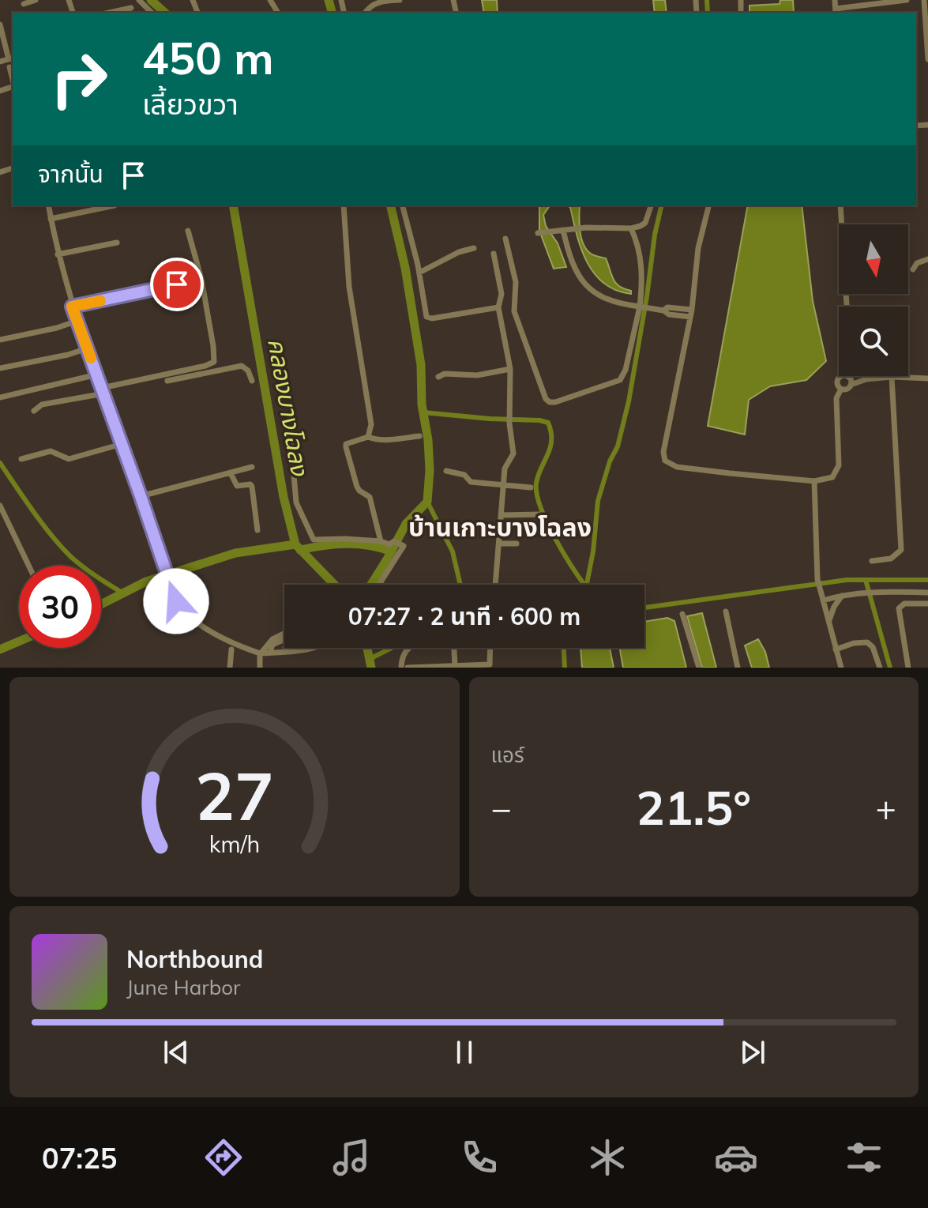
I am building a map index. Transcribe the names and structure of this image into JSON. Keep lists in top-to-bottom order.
{
  "districts": ["บ้านเกาะบางโฉลง"],
  "water": ["คลองบางโฉลง"],
  "north": "bottom",
  "page": {
    "turn": ["450 m", "เลี้ยวขวา"],
    "then": "จากนั้น",
    "limit": "30",
    "trip": "07:27 · 2 นาที · 600 m",
    "tile": "แอร์",
    "heat": ["−", "21.5°", "+"],
    "song": ["Northbound", "June Harbor"],
    "tabs": "07:25",
    "gauge": ["27", "km/h"]
  }
}
